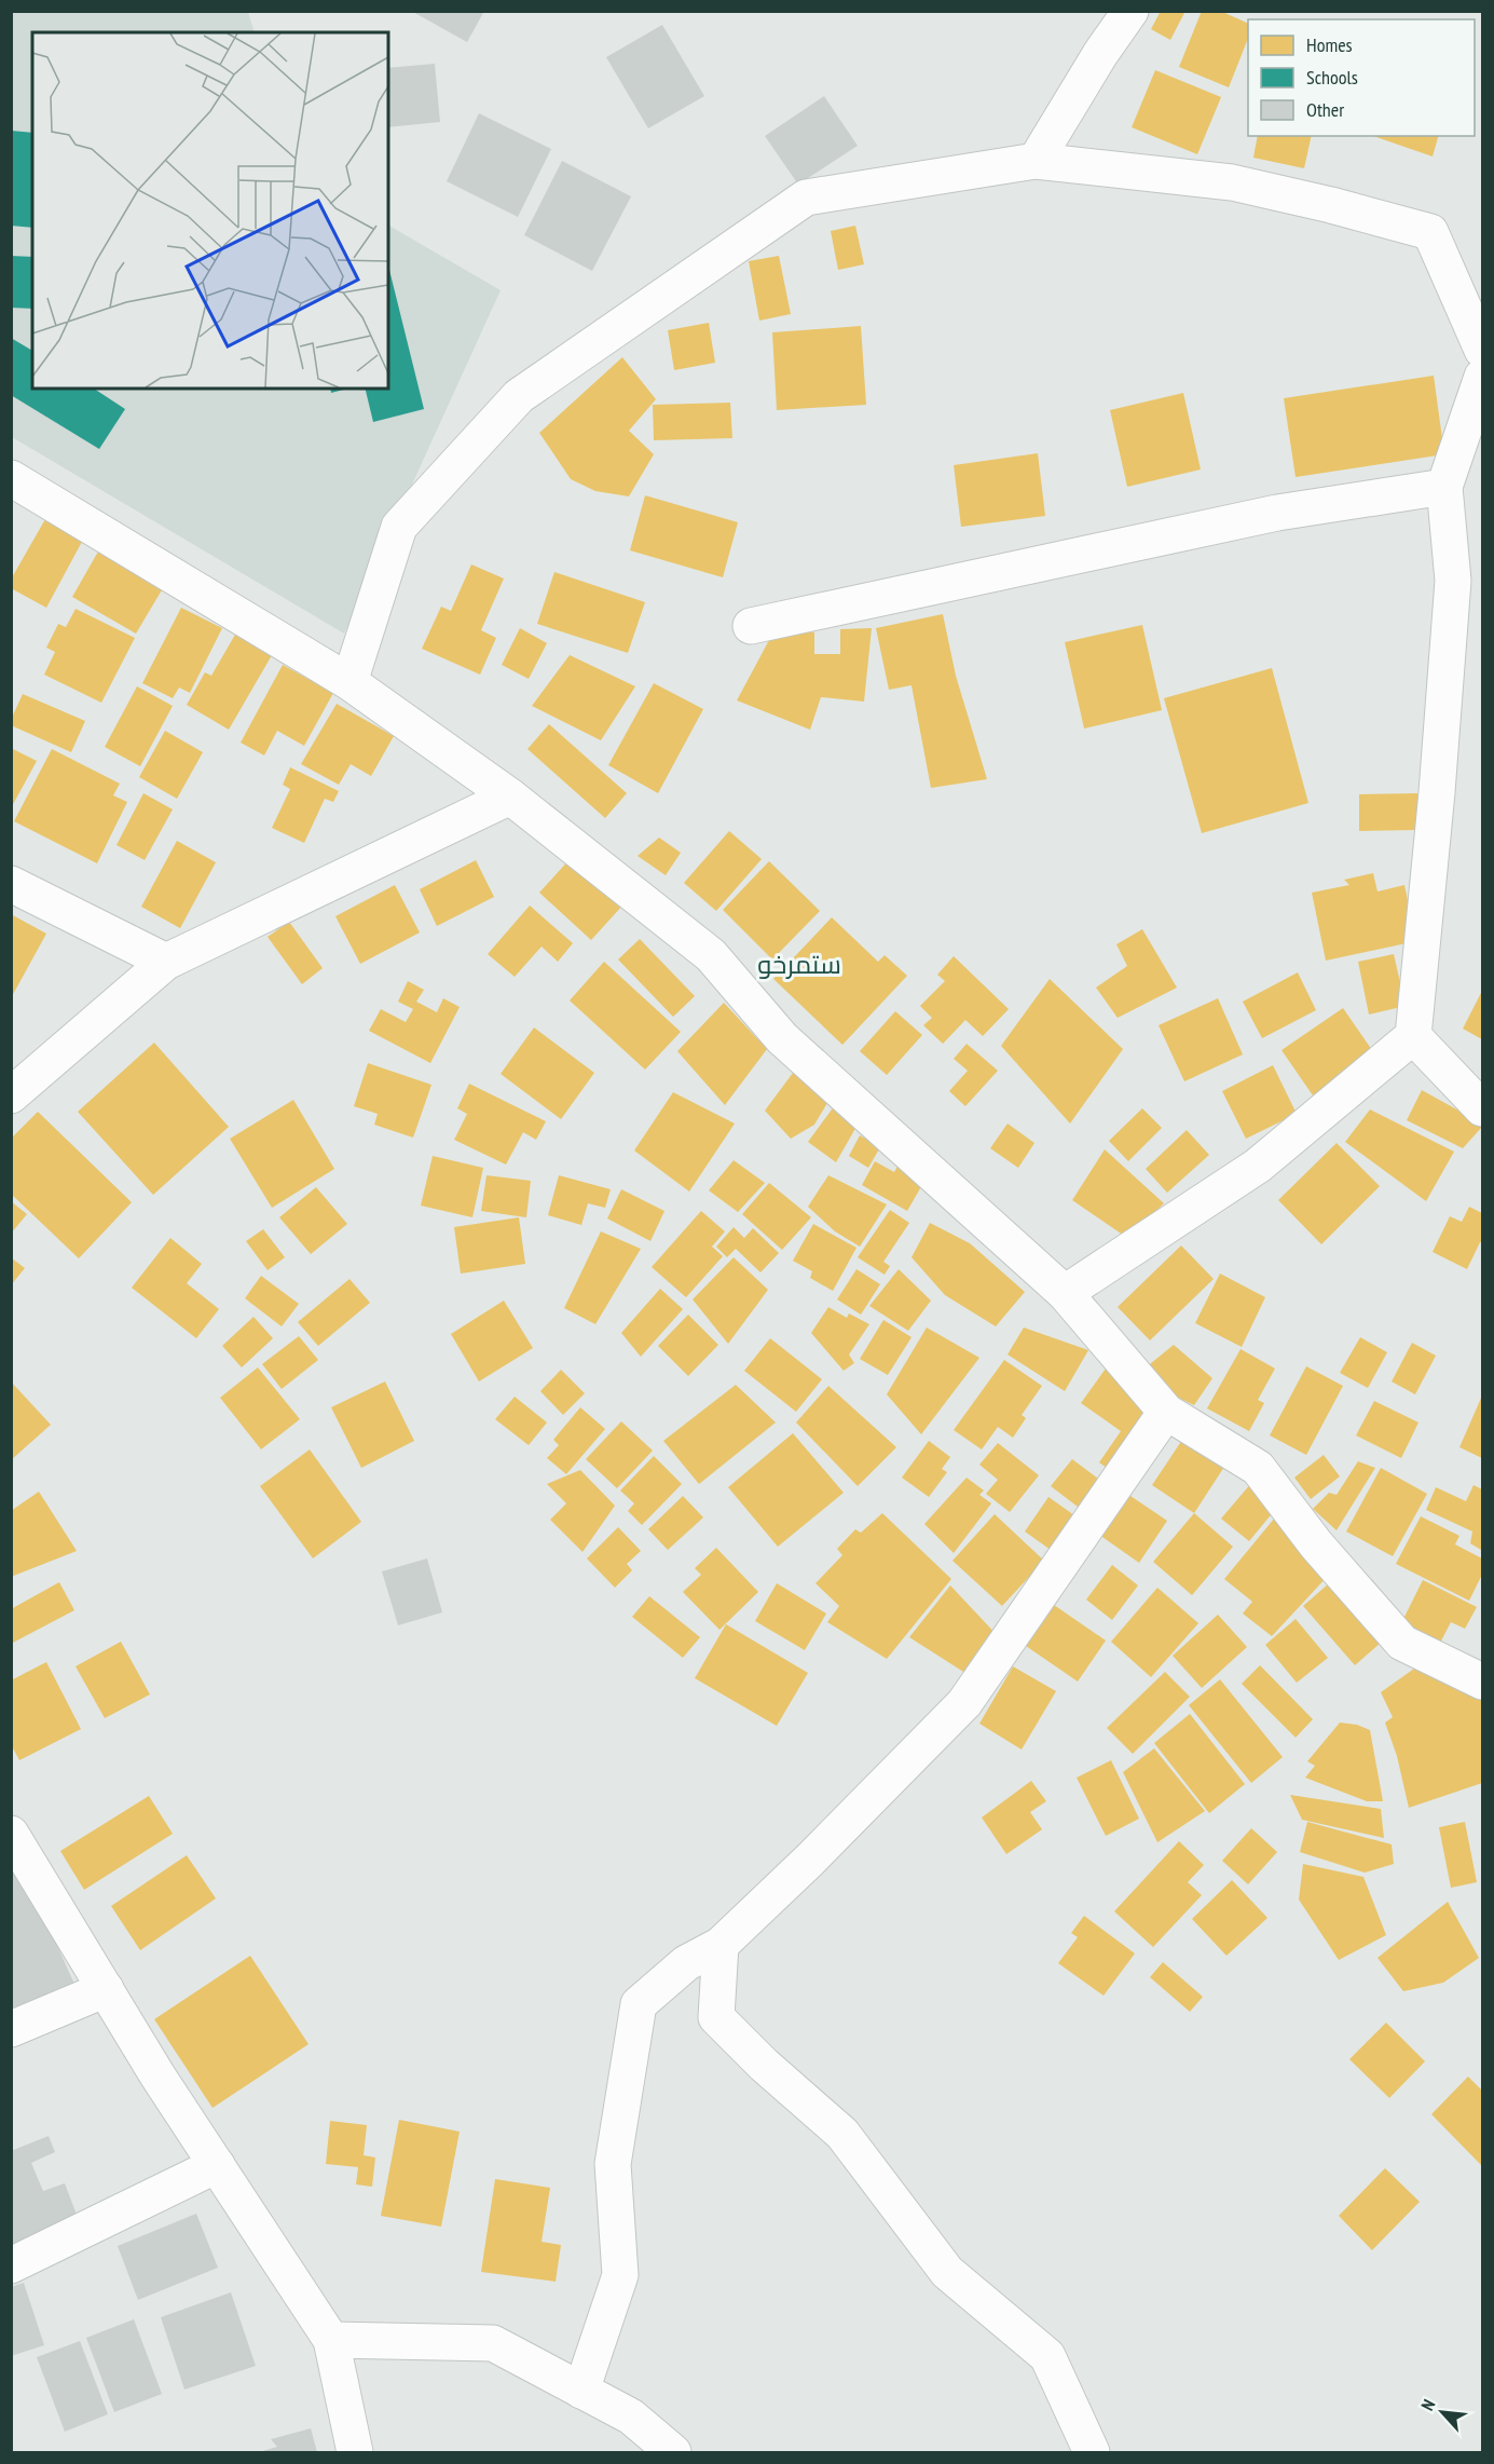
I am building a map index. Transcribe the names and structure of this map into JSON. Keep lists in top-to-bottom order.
{
  "districts": ["ستمرخو"],
  "legend": ["Homes", "Schools", "Other"],
  "north": "top left"
}
